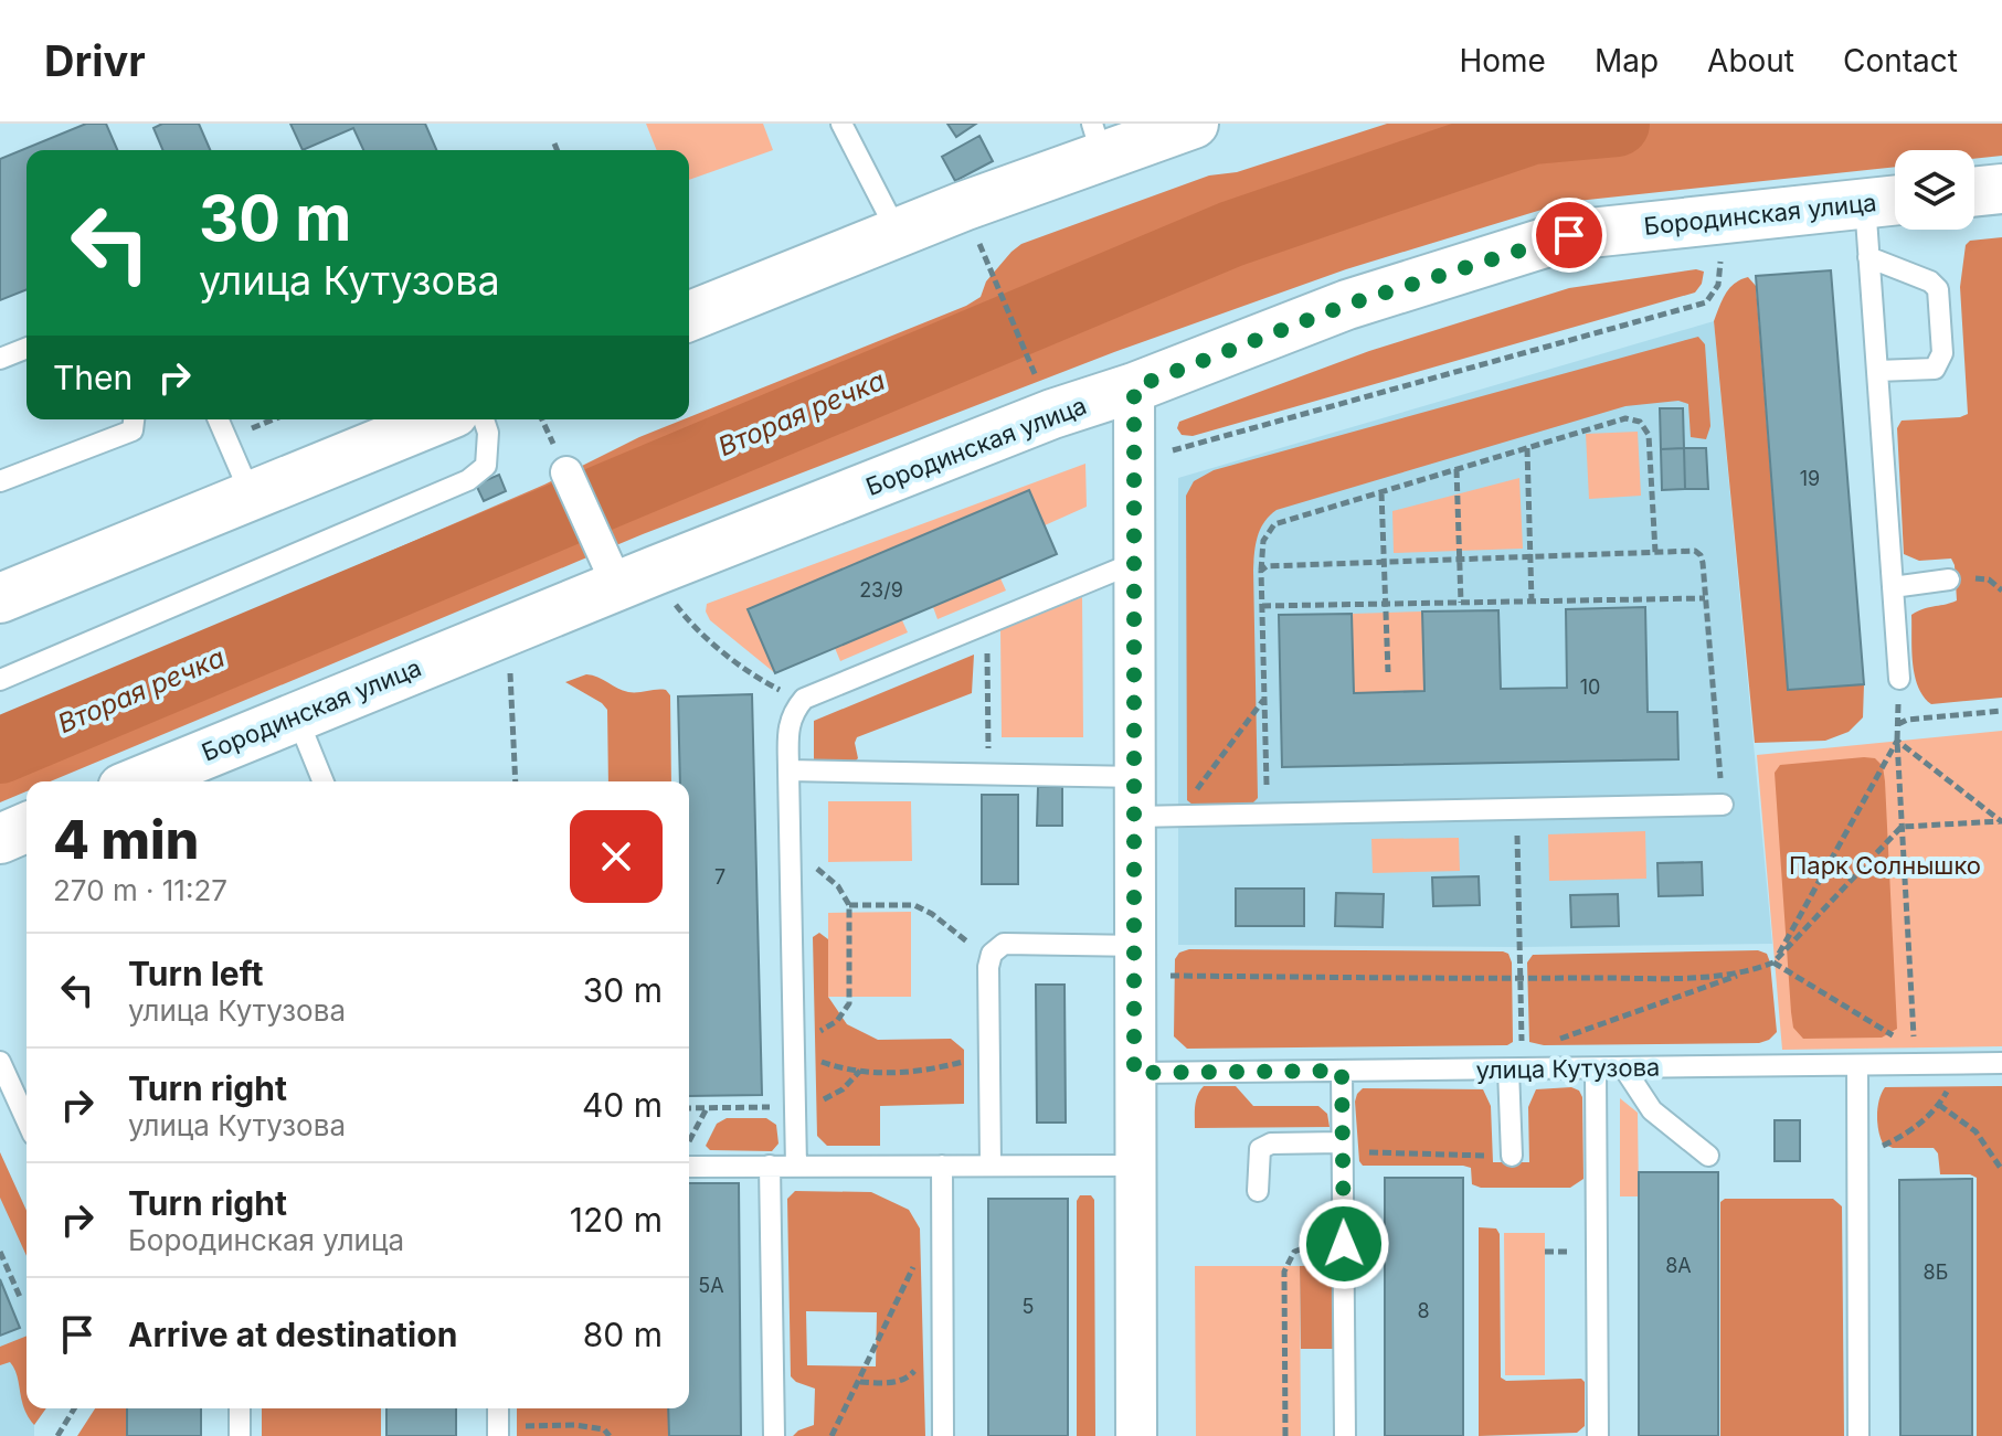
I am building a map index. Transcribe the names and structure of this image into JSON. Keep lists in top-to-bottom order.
{
  "streets": {
    "main road": ["Бородинская улица"],
    "lane": ["улица Кутузова"]
  },
  "water": ["Вторая речка"],
  "parks": ["Парк Солнышко"],
  "house_numbers": [
    "19",
    "23/9",
    "10",
    "7",
    "8А",
    "8Б",
    "5А",
    "5",
    "8"
  ],
  "page": {
    "header": "Drivr",
    "nav": [
      "Home",
      "Map",
      "About",
      "Contact"
    ],
    "turn": ["30 m", "улица Кутузова"],
    "then": "Then",
    "heading": ["4 min", "270 m · 11:27"],
    "list": [
      {
        "name": "Turn left",
        "note": "улица Кутузова",
        "value": "30 m"
      },
      {
        "name": "Turn right",
        "note": "улица Кутузова",
        "value": "40 m"
      },
      {
        "name": "Turn right",
        "note": "Бородинская улица",
        "value": "120 m"
      },
      {
        "name": "Arrive at destination",
        "value": "80 m"
      }
    ]
  }
}
